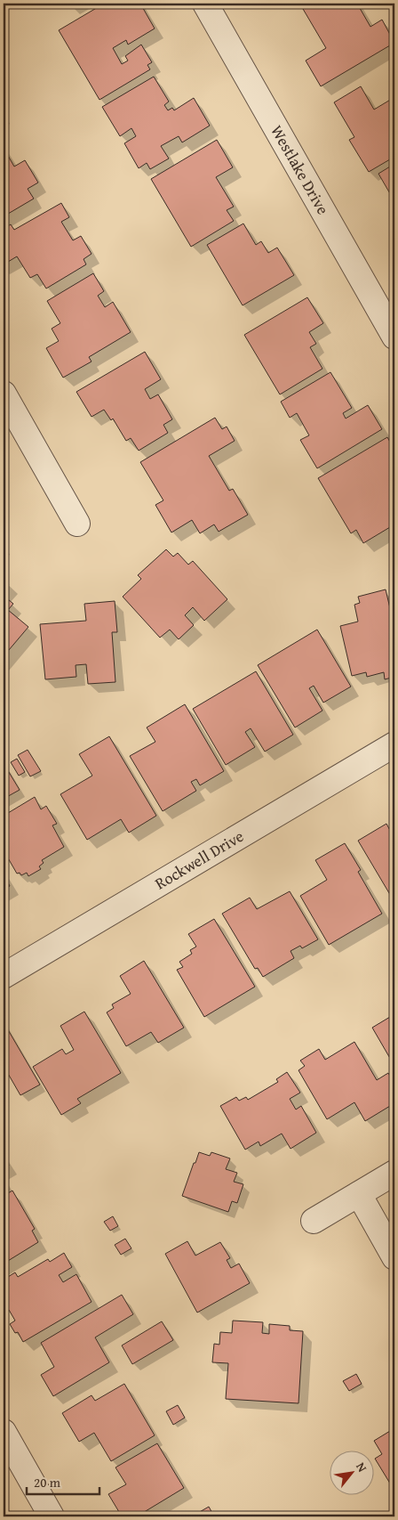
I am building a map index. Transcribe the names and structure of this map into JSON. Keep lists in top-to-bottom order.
{
  "streets": {
    "street": ["Westlake Drive", "Rockwell Drive"]
  },
  "scale_bar": "20 m",
  "north": "top right"
}
